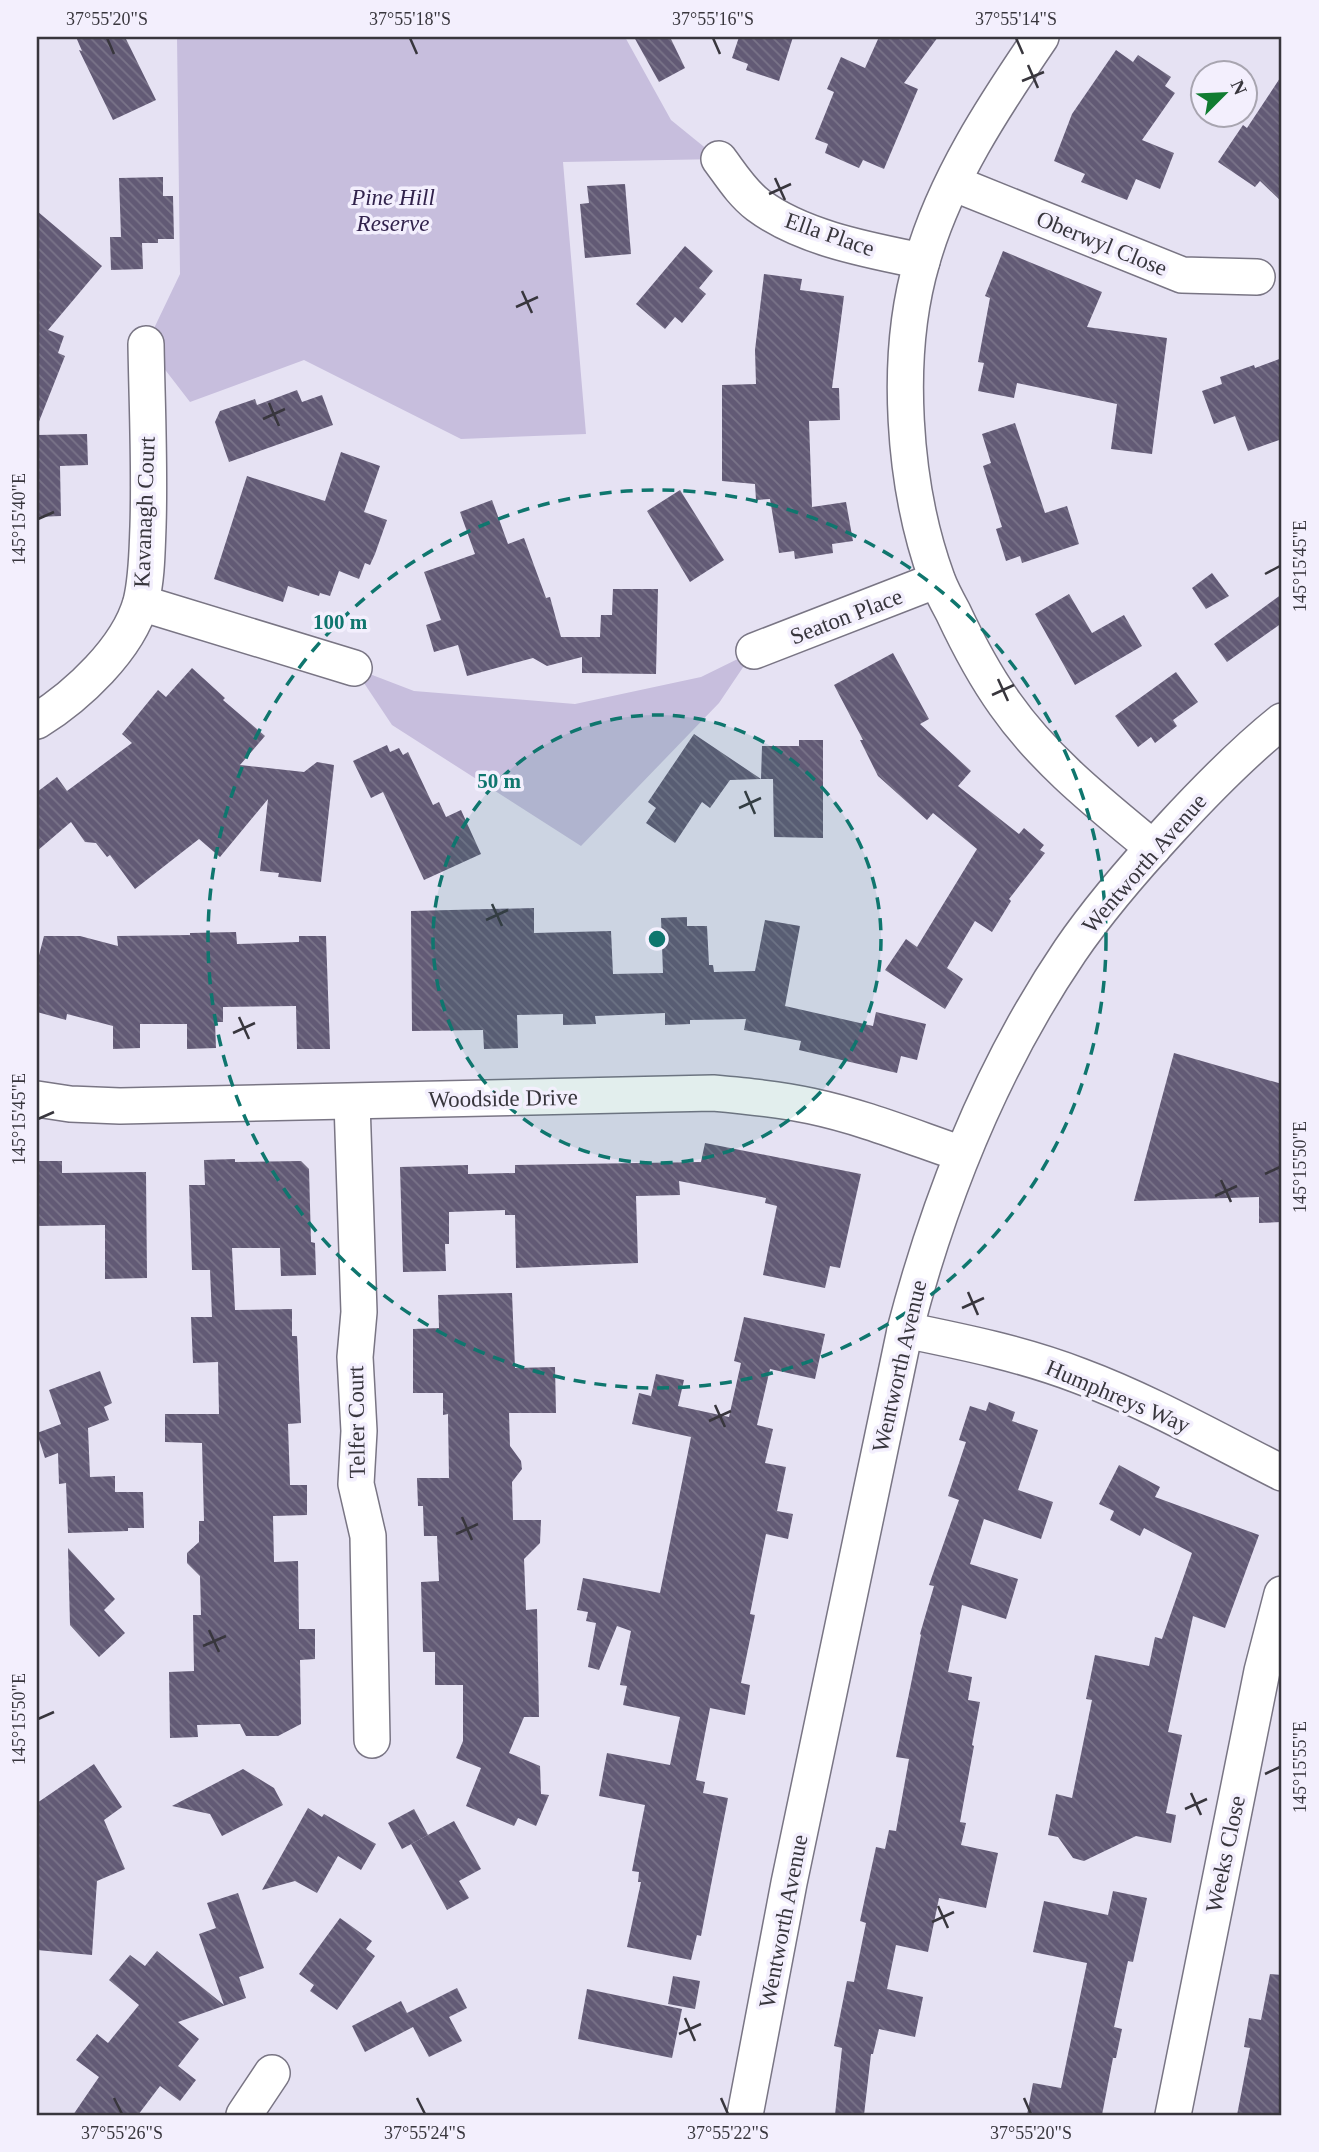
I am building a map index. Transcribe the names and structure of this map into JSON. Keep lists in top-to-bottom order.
{
  "streets": {
    "street": [
      "Ella Place",
      "Oberwyl Close",
      "Kavanagh Court",
      "Seaton Place",
      "Wentworth Avenue",
      "Woodside Drive",
      "Humphreys Way",
      "Telfer Court",
      "Weeks Close"
    ]
  },
  "crossings": [
    ["Wentworth Avenue", "Woodside Drive"],
    ["Wentworth Avenue", "Humphreys Way"],
    ["Woodside Drive", "Telfer Court"]
  ],
  "parks": ["Pine Hill Reserve"],
  "north": "top right",
  "coordinates": [
    "37°55'20\"S",
    "37°55'18\"S",
    "37°55'16\"S",
    "37°55'14\"S",
    "145°15'40\"E",
    "145°15'45\"E",
    "145°15'50\"E",
    "145°15'55\"E",
    "37°55'26\"S",
    "37°55'24\"S",
    "37°55'22\"S"
  ],
  "rings": ["100 m", "50 m"]
}
